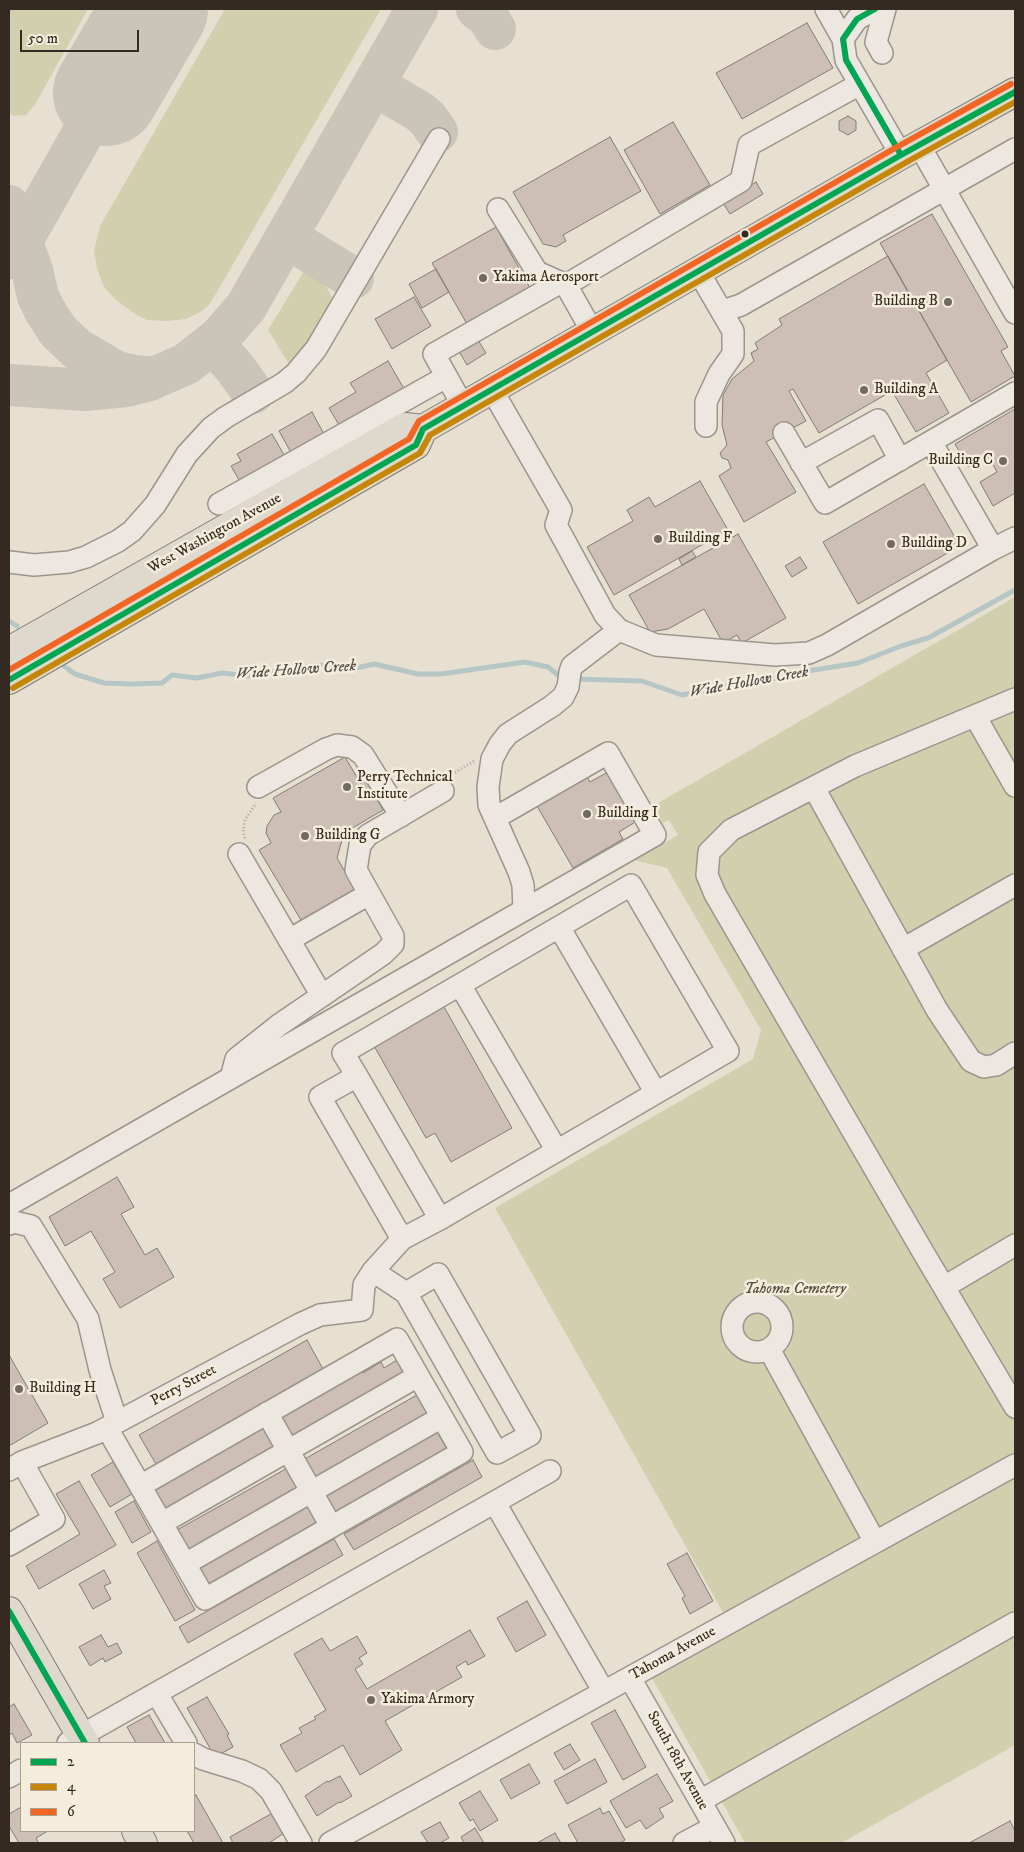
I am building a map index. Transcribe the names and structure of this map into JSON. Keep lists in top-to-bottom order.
{
  "streets": {
    "main road": ["West Washington Avenue"],
    "street": ["Perry Street", "Tahoma Avenue", "South 18th Avenue"]
  },
  "crossings": [
    ["Tahoma Avenue", "South 18th Avenue"]
  ],
  "water": ["Wide Hollow Creek"],
  "parks": ["Tahoma Cemetery"],
  "places": [
    "Yakima Aerosport",
    "Building B",
    "Building A",
    "Building C",
    "Building F",
    "Building D",
    "Perry Technical Institute",
    "Building I",
    "Building G",
    "Building H",
    "Yakima Armory"
  ],
  "lines": ["transit line 2", "transit line 6", "transit line 4"],
  "legend": ["2", "4", "6"],
  "scale_bar": "50 m"
}
